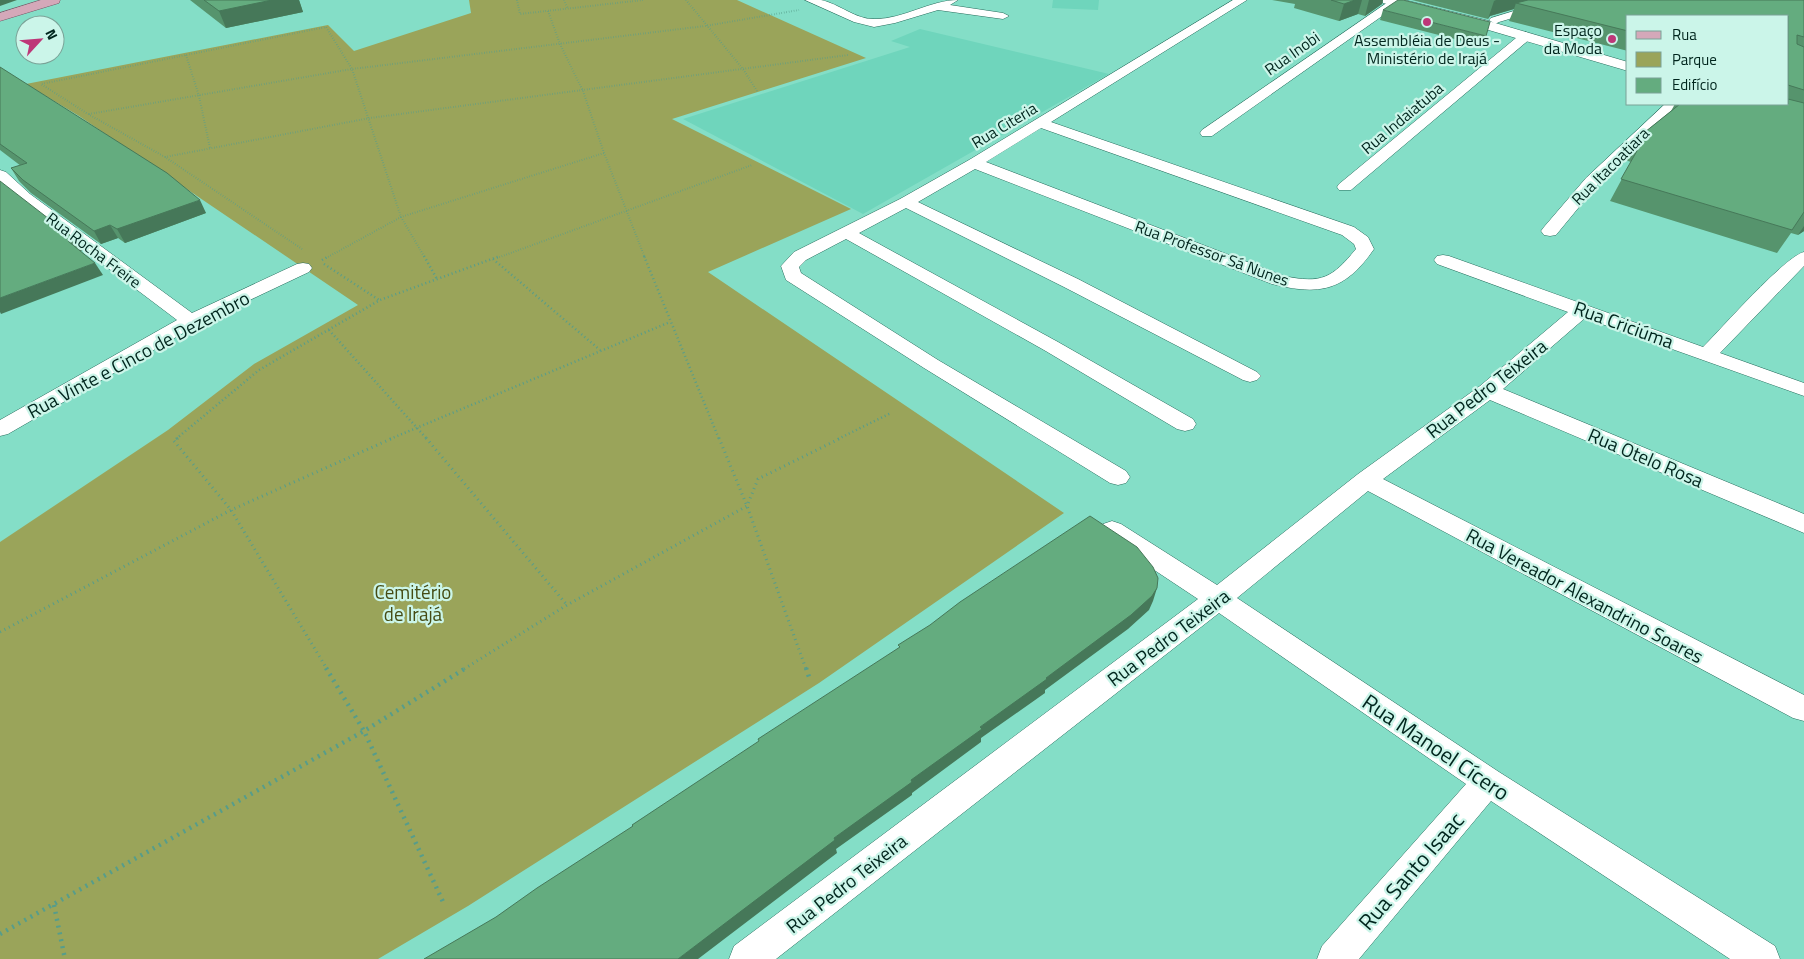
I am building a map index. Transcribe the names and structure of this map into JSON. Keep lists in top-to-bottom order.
{
  "streets": {
    "street": [
      "Rua Inobi",
      "Rua Indaiatuba",
      "Rua Citeria",
      "Rua Itacoatiara",
      "Rua Rocha Freire",
      "Rua Professor Sá Nunes",
      "Rua Criciúma",
      "Rua Vinte e Cinco de Dezembro",
      "Rua Pedro Teixeira",
      "Rua Otelo Rosa",
      "Rua Vereador Alexandrino Soares",
      "Rua Manoel Cícero",
      "Rua Santo Isaac"
    ]
  },
  "crossings": [
    ["Rua Citeria", "Rua Professor Sá Nunes"],
    ["Rua Rocha Freire", "Rua Vinte e Cinco de Dezembro"],
    ["Rua Criciúma", "Rua Pedro Teixeira"],
    ["Rua Pedro Teixeira", "Rua Otelo Rosa"],
    ["Rua Pedro Teixeira", "Rua Vereador Alexandrino Soares"],
    ["Rua Pedro Teixeira", "Rua Manoel Cícero"],
    ["Rua Manoel Cícero", "Rua Santo Isaac"]
  ],
  "parks": ["Cemitério de Irajá"],
  "places": ["Assembléia de Deus - Ministério de Irajá", "Espaço da Moda"],
  "legend": ["Rua", "Parque", "Edifício"],
  "north": "top right"
}
